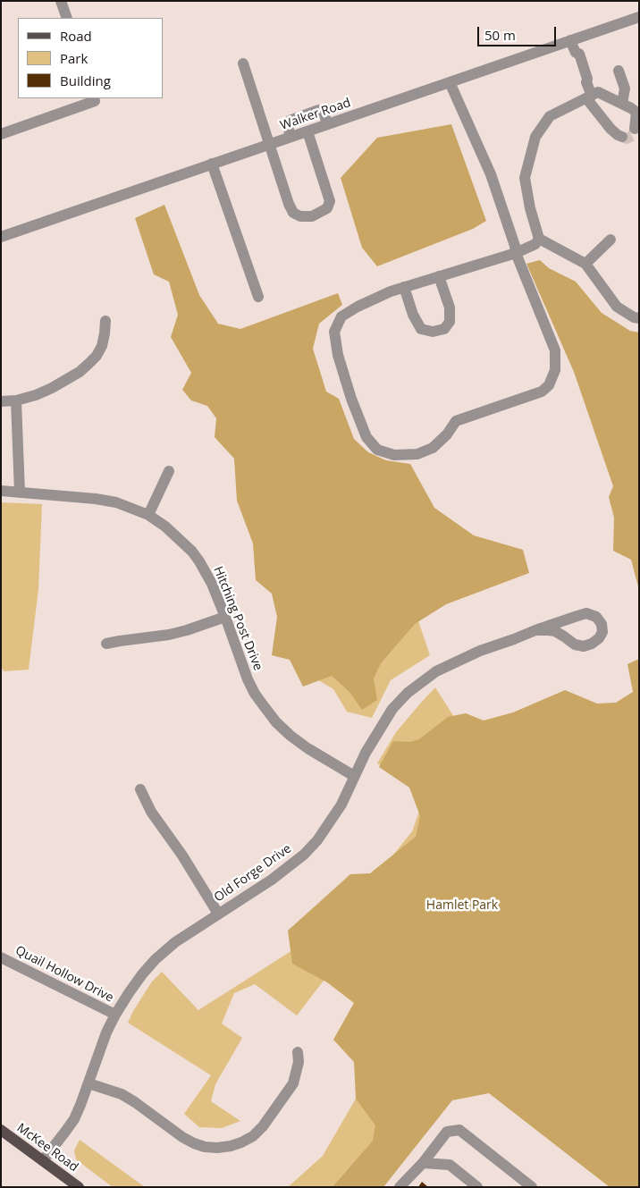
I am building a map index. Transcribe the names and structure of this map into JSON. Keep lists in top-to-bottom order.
{
  "streets": {
    "main road": ["McKee Road"],
    "street": [
      "Walker Road",
      "Hitching Post Drive",
      "Old Forge Drive",
      "Quail Hollow Drive"
    ]
  },
  "crossings": [
    ["Hitching Post Drive", "Old Forge Drive"],
    ["Old Forge Drive", "Quail Hollow Drive"],
    ["Old Forge Drive", "McKee Road"]
  ],
  "parks": ["Hamlet Park"],
  "legend": ["Road", "Park", "Building"],
  "scale_bar": "50 m"
}
